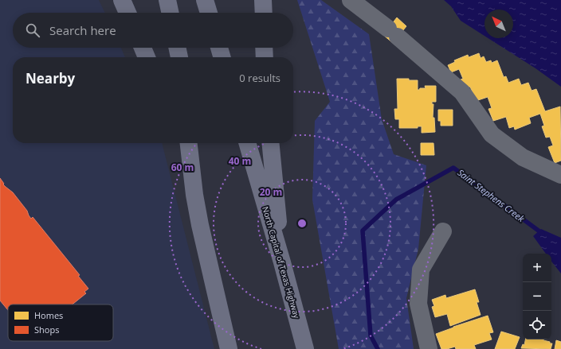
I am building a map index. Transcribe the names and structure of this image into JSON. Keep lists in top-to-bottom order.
{
  "streets": {
    "highway": ["North Capital of Texas Highway"]
  },
  "water": ["Saint Stephens Creek"],
  "legend": ["Homes", "Shops"],
  "north": "top left",
  "page": {
    "search": "Search here",
    "heading": ["Nearby", "0 results"],
    "map_buttons": ["+", "−"]
  },
  "rings": ["40 m", "60 m", "20 m"]
}
